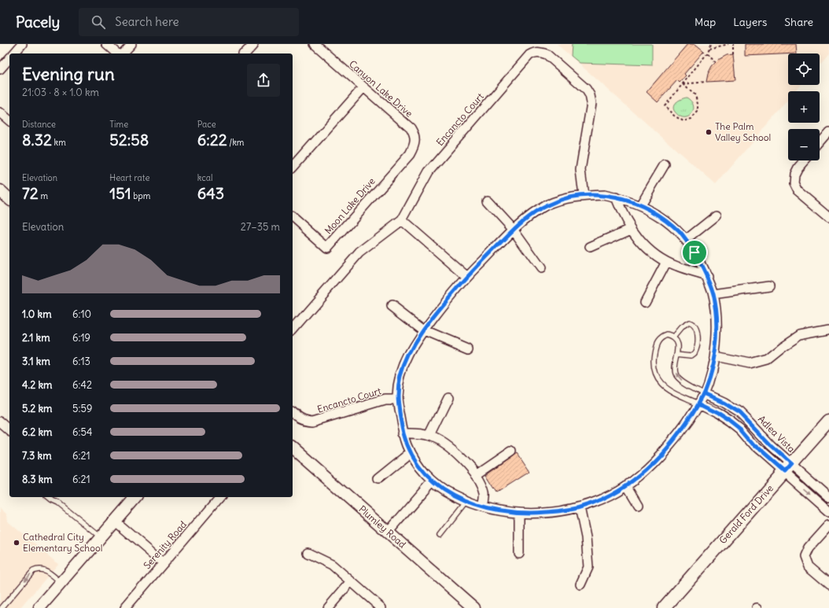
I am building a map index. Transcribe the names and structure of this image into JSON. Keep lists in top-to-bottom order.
{
  "streets": {
    "main road": ["Gerald Ford Drive"],
    "street": [
      "Canyon Lake Drive",
      "Encancto Court",
      "Moon Lake Drive",
      "Adlea Vista",
      "Plumley Road",
      "Serenity Road"
    ]
  },
  "crossings": [
    ["Canyon Lake Drive", "Moon Lake Drive"],
    ["Adlea Vista", "Gerald Ford Drive"]
  ],
  "places": ["The Palm Valley School", "Cathedral City Elementary School"],
  "page": {
    "header": "Pacely",
    "search": "Search here",
    "nav": ["Map", "Layers", "Share"],
    "map_buttons": ["+", "−"],
    "heading": ["Evening run", "21:03 · 8 × 1.0 km"],
    "stats": [
      ["Distance", "8.32 km"],
      ["Time", "52:58"],
      ["Pace", "6:22 /km"],
      ["Elevation", "72 m"],
      ["Heart rate", "151 bpm"],
      ["kcal", "643"]
    ],
    "chart": ["Elevation", "27–35 m"],
    "list": [
      {
        "name": "1.0 km",
        "note": "6:10"
      },
      {
        "name": "2.1 km",
        "note": "6:19"
      },
      {
        "name": "3.1 km",
        "note": "6:13"
      },
      {
        "name": "4.2 km",
        "note": "6:42"
      },
      {
        "name": "5.2 km",
        "note": "5:59"
      },
      {
        "name": "6.2 km",
        "note": "6:54"
      },
      {
        "name": "7.3 km",
        "note": "6:21"
      },
      {
        "name": "8.3 km",
        "note": "6:21"
      }
    ]
  }
}
